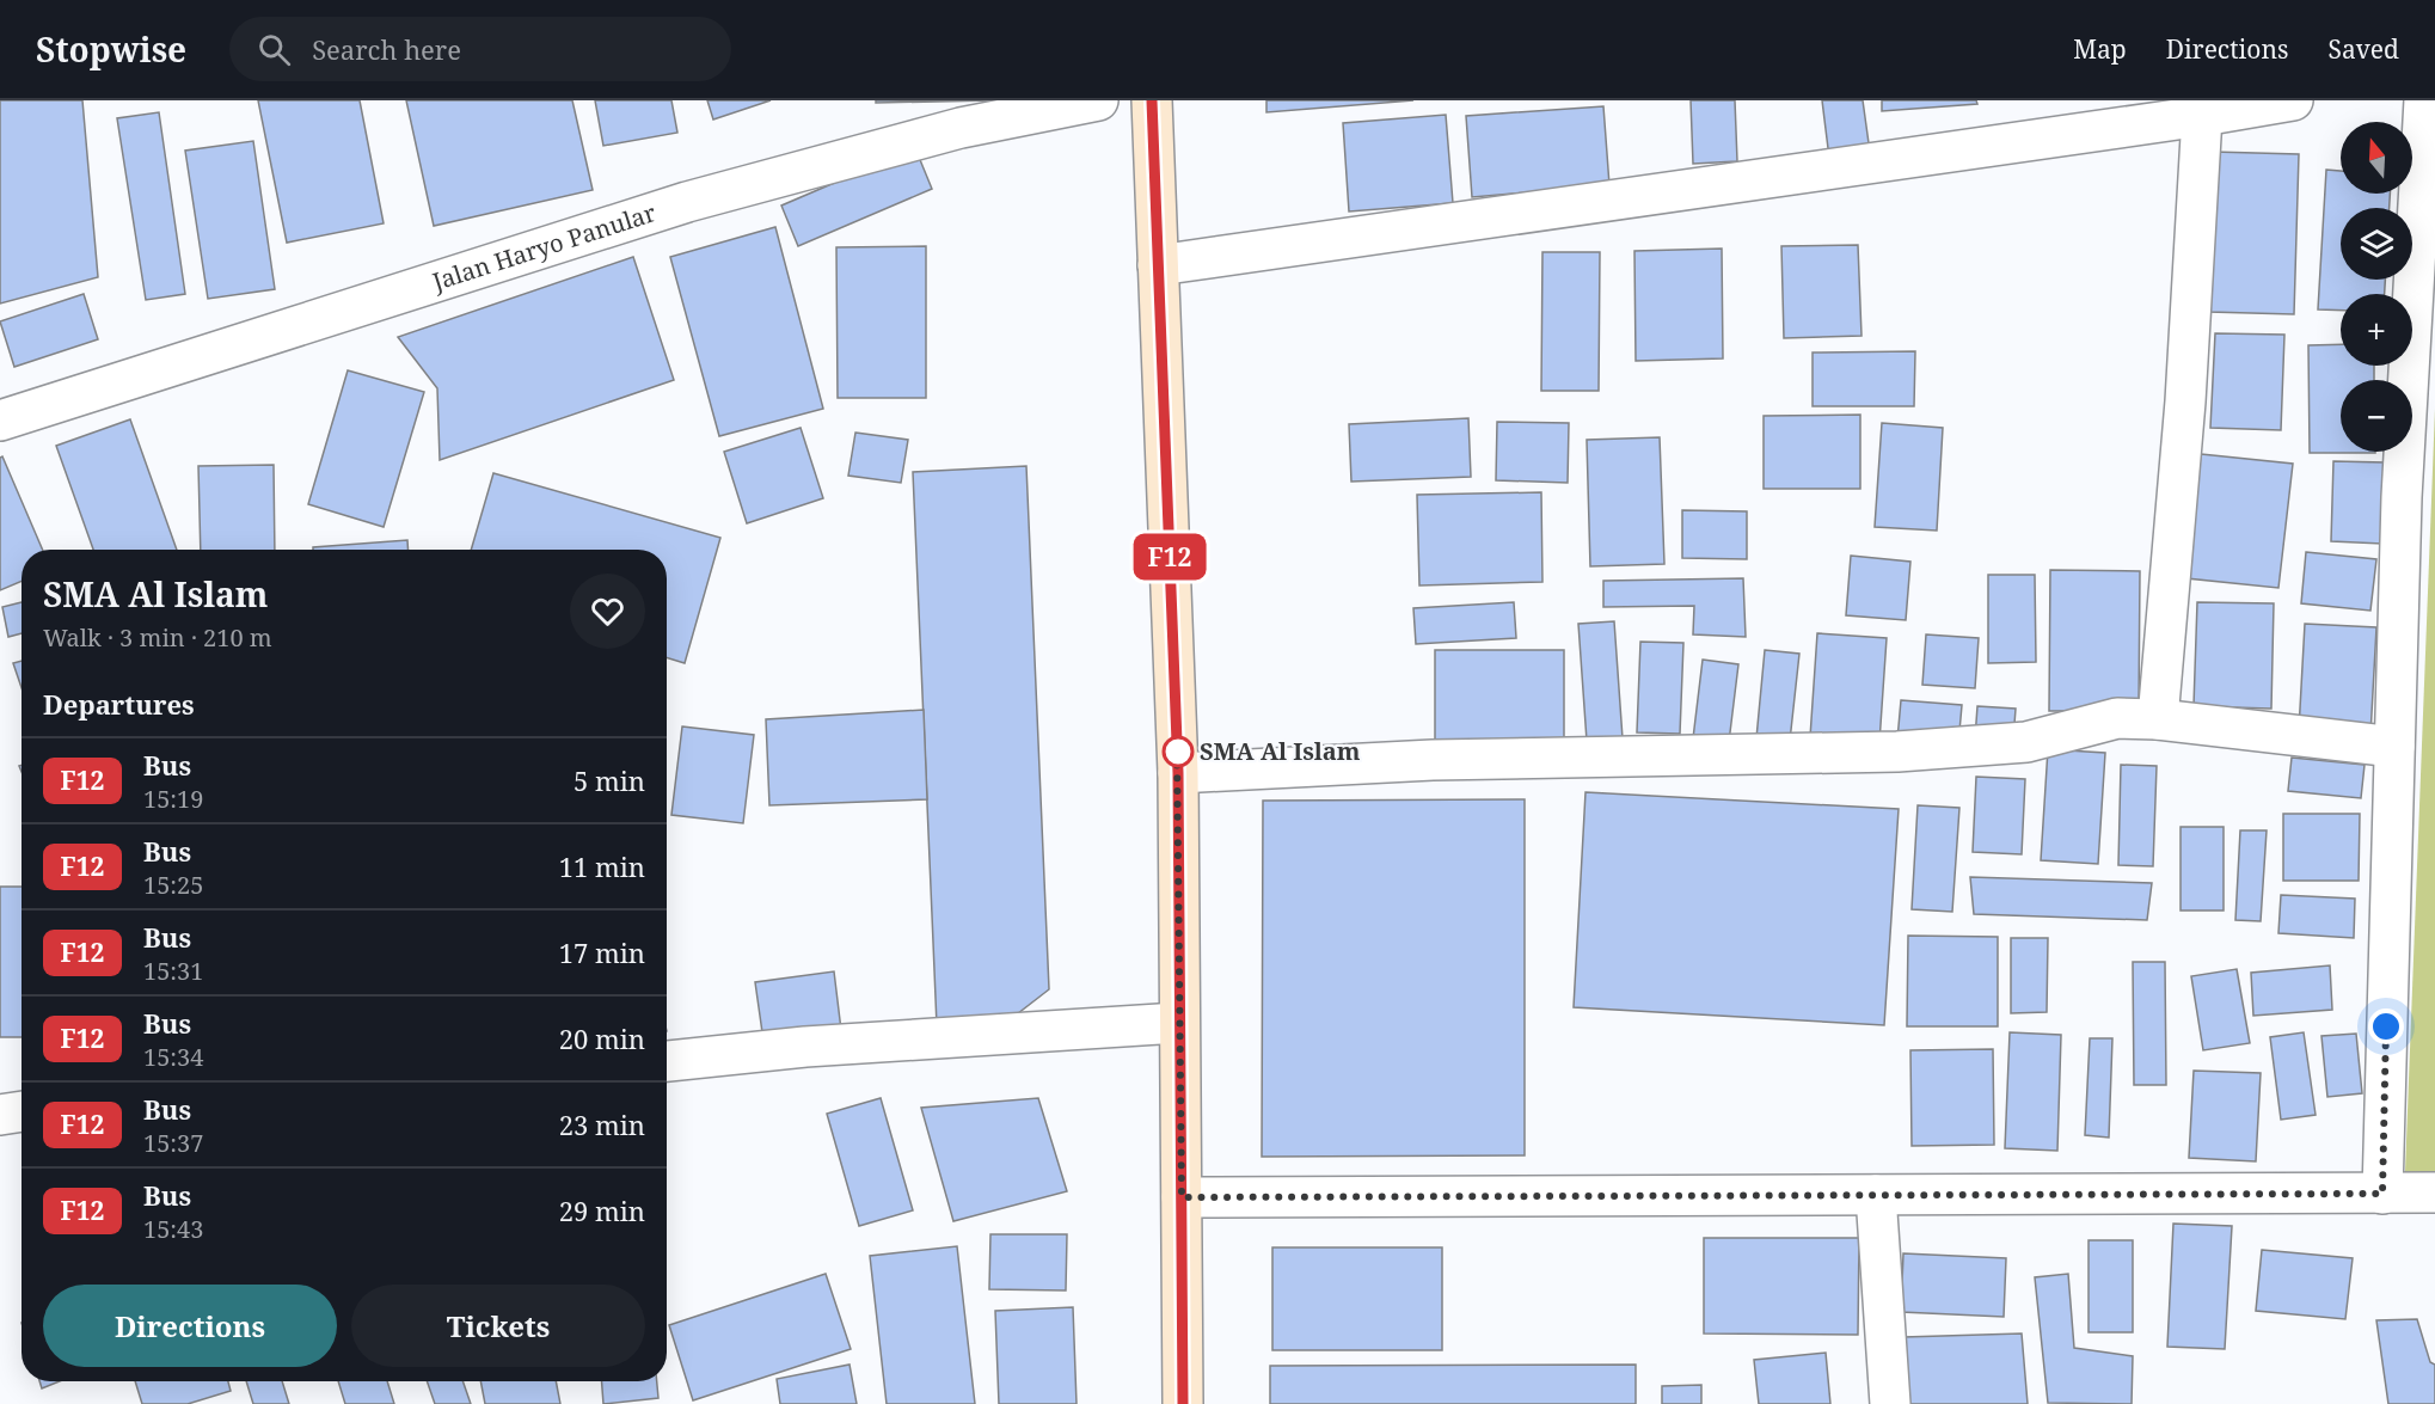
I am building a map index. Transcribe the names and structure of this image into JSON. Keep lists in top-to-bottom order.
{
  "streets": {
    "street": ["Jalan Haryo Panular"]
  },
  "places": ["SMA Al Islam"],
  "lines": ["bus line F12"],
  "north": "top",
  "page": {
    "header": "Stopwise",
    "search": "Search here",
    "nav": ["Map", "Directions", "Saved"],
    "on_map": "F12",
    "map_buttons": ["+", "−"],
    "heading": [
      ["SMA Al Islam", "Walk · 3 min · 210 m"],
      "Departures"
    ],
    "list": [
      {
        "mark": "F12",
        "name": "Bus",
        "note": "15:19",
        "value": "5 min"
      },
      {
        "mark": "F12",
        "name": "Bus",
        "note": "15:25",
        "value": "11 min"
      },
      {
        "mark": "F12",
        "name": "Bus",
        "note": "15:31",
        "value": "17 min"
      },
      {
        "mark": "F12",
        "name": "Bus",
        "note": "15:34",
        "value": "20 min"
      },
      {
        "mark": "F12",
        "name": "Bus",
        "note": "15:37",
        "value": "23 min"
      },
      {
        "mark": "F12",
        "name": "Bus",
        "note": "15:43",
        "value": "29 min"
      }
    ],
    "buttons": ["Directions", "Tickets"]
  }
}
